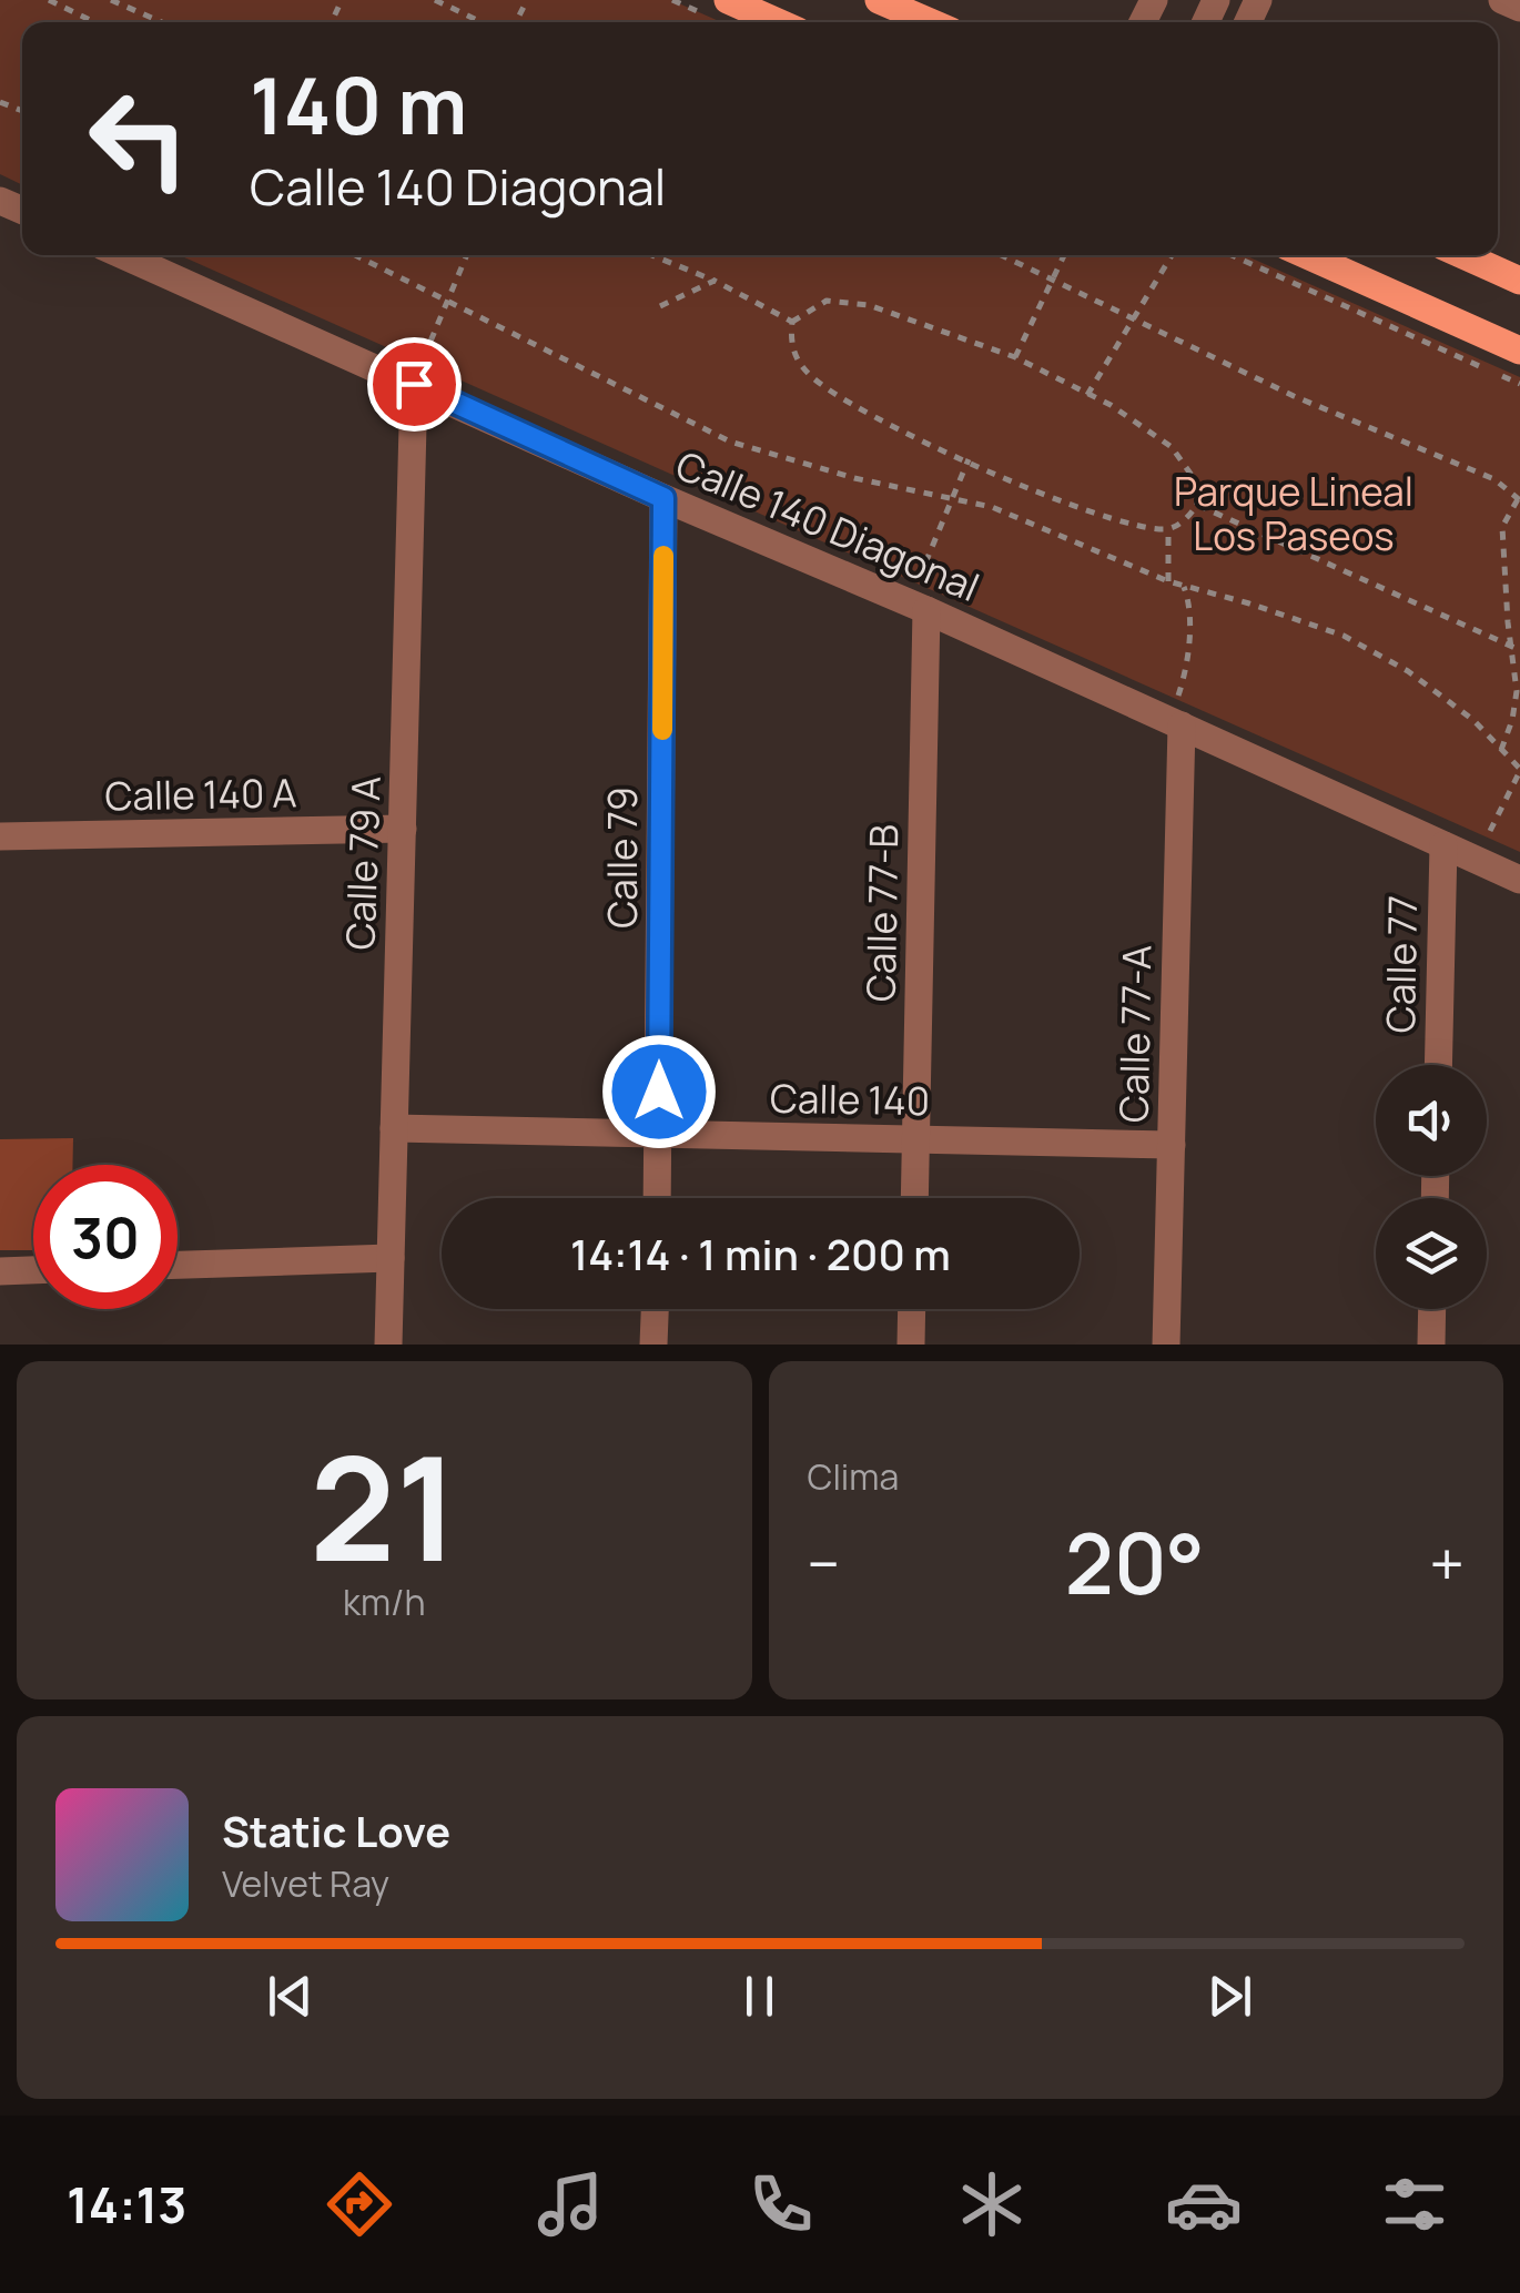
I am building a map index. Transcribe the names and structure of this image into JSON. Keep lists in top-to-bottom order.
{
  "streets": {
    "street": [
      "Calle 140 Diagonal",
      "Calle 140 A",
      "Calle 79",
      "Calle 79 A",
      "Calle 77-B",
      "Calle 77",
      "Calle 77-A",
      "Calle 140"
    ]
  },
  "crossings": [
    ["Calle 140 Diagonal", "Calle 79"],
    ["Calle 140 Diagonal", "Calle 79 A"],
    ["Calle 140 Diagonal", "Calle 77-B"],
    ["Calle 140 Diagonal", "Calle 77"],
    ["Calle 140 Diagonal", "Calle 77-A"],
    ["Calle 140 A", "Calle 79 A"],
    ["Calle 79", "Calle 140"],
    ["Calle 79 A", "Calle 140"],
    ["Calle 77-B", "Calle 140"],
    ["Calle 77-A", "Calle 140"]
  ],
  "parks": ["Parque Lineal Los Paseos"],
  "page": {
    "turn": ["140 m", "Calle 140 Diagonal"],
    "limit": "30",
    "trip": "14:14 · 1 min · 200 m",
    "tile": [
      ["21", "km/h"],
      "Clima"
    ],
    "heat": ["−", "20°", "+"],
    "song": ["Static Love", "Velvet Ray"],
    "tabs": "14:13"
  }
}
